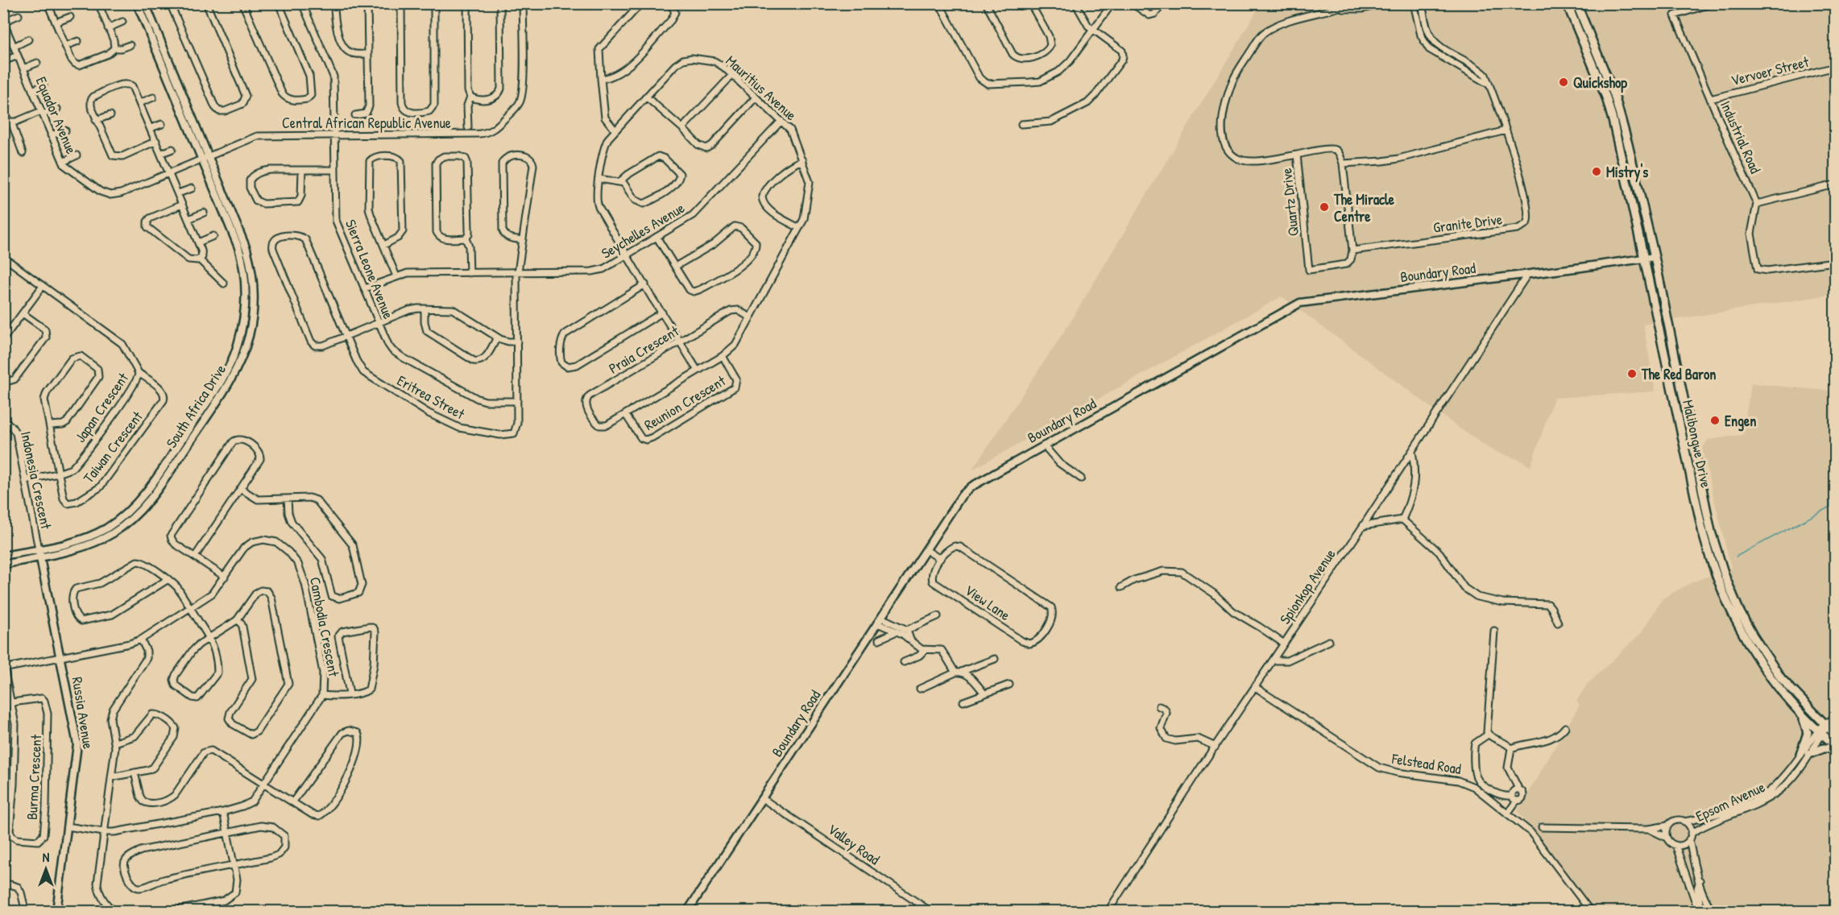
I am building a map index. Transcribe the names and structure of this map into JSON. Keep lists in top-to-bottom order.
{
  "streets": {
    "main road": ["Malibongwe Drive"],
    "street": [
      "Vervoer Street",
      "Mauritius Avenue",
      "Equador Avenue",
      "Central African Republic Avenue",
      "Industrial Road",
      "Quartz Drive",
      "Granite Drive",
      "Seychelles Avenue",
      "Sierra Leone Avenue",
      "Boundary Road",
      "Praia Crescent",
      "Eritrea Street",
      "Reunion Crescent",
      "South Africa Drive",
      "Japan Crescent",
      "Taiwan Crescent",
      "Indonesia Crescent",
      "Spionkop Avenue",
      "View Lane",
      "Cambodia Crescent",
      "Russia Avenue",
      "Felstead Road",
      "Burma Crescent",
      "Epsom Avenue",
      "Valley Road"
    ]
  },
  "crossings": [
    ["Vervoer Street", "Industrial Road"],
    ["Mauritius Avenue", "Seychelles Avenue"],
    ["Mauritius Avenue", "Praia Crescent"],
    ["Mauritius Avenue", "Reunion Crescent"],
    ["Equador Avenue", "Central African Republic Avenue"],
    ["Central African Republic Avenue", "Sierra Leone Avenue"],
    ["Central African Republic Avenue", "South Africa Drive"],
    ["Quartz Drive", "Granite Drive"],
    ["Seychelles Avenue", "Sierra Leone Avenue"],
    ["Seychelles Avenue", "Eritrea Street"],
    ["Sierra Leone Avenue", "Eritrea Street"],
    ["Boundary Road", "Malibongwe Drive"],
    ["Boundary Road", "Spionkop Avenue"],
    ["Boundary Road", "Valley Road"],
    ["South Africa Drive", "Indonesia Crescent"],
    ["South Africa Drive", "Russia Avenue"],
    ["Japan Crescent", "Taiwan Crescent"],
    ["Japan Crescent", "Indonesia Crescent"],
    ["Malibongwe Drive", "Epsom Avenue"],
    ["Indonesia Crescent", "Russia Avenue"],
    ["Spionkop Avenue", "Felstead Road"],
    ["Cambodia Crescent", "Russia Avenue"],
    ["Cambodia Crescent", "Burma Crescent"]
  ],
  "places": [
    "Quickshop",
    "Mistry's",
    "The Miracle Centre",
    "The Red Baron",
    "Engen"
  ],
  "north": "top"
}
